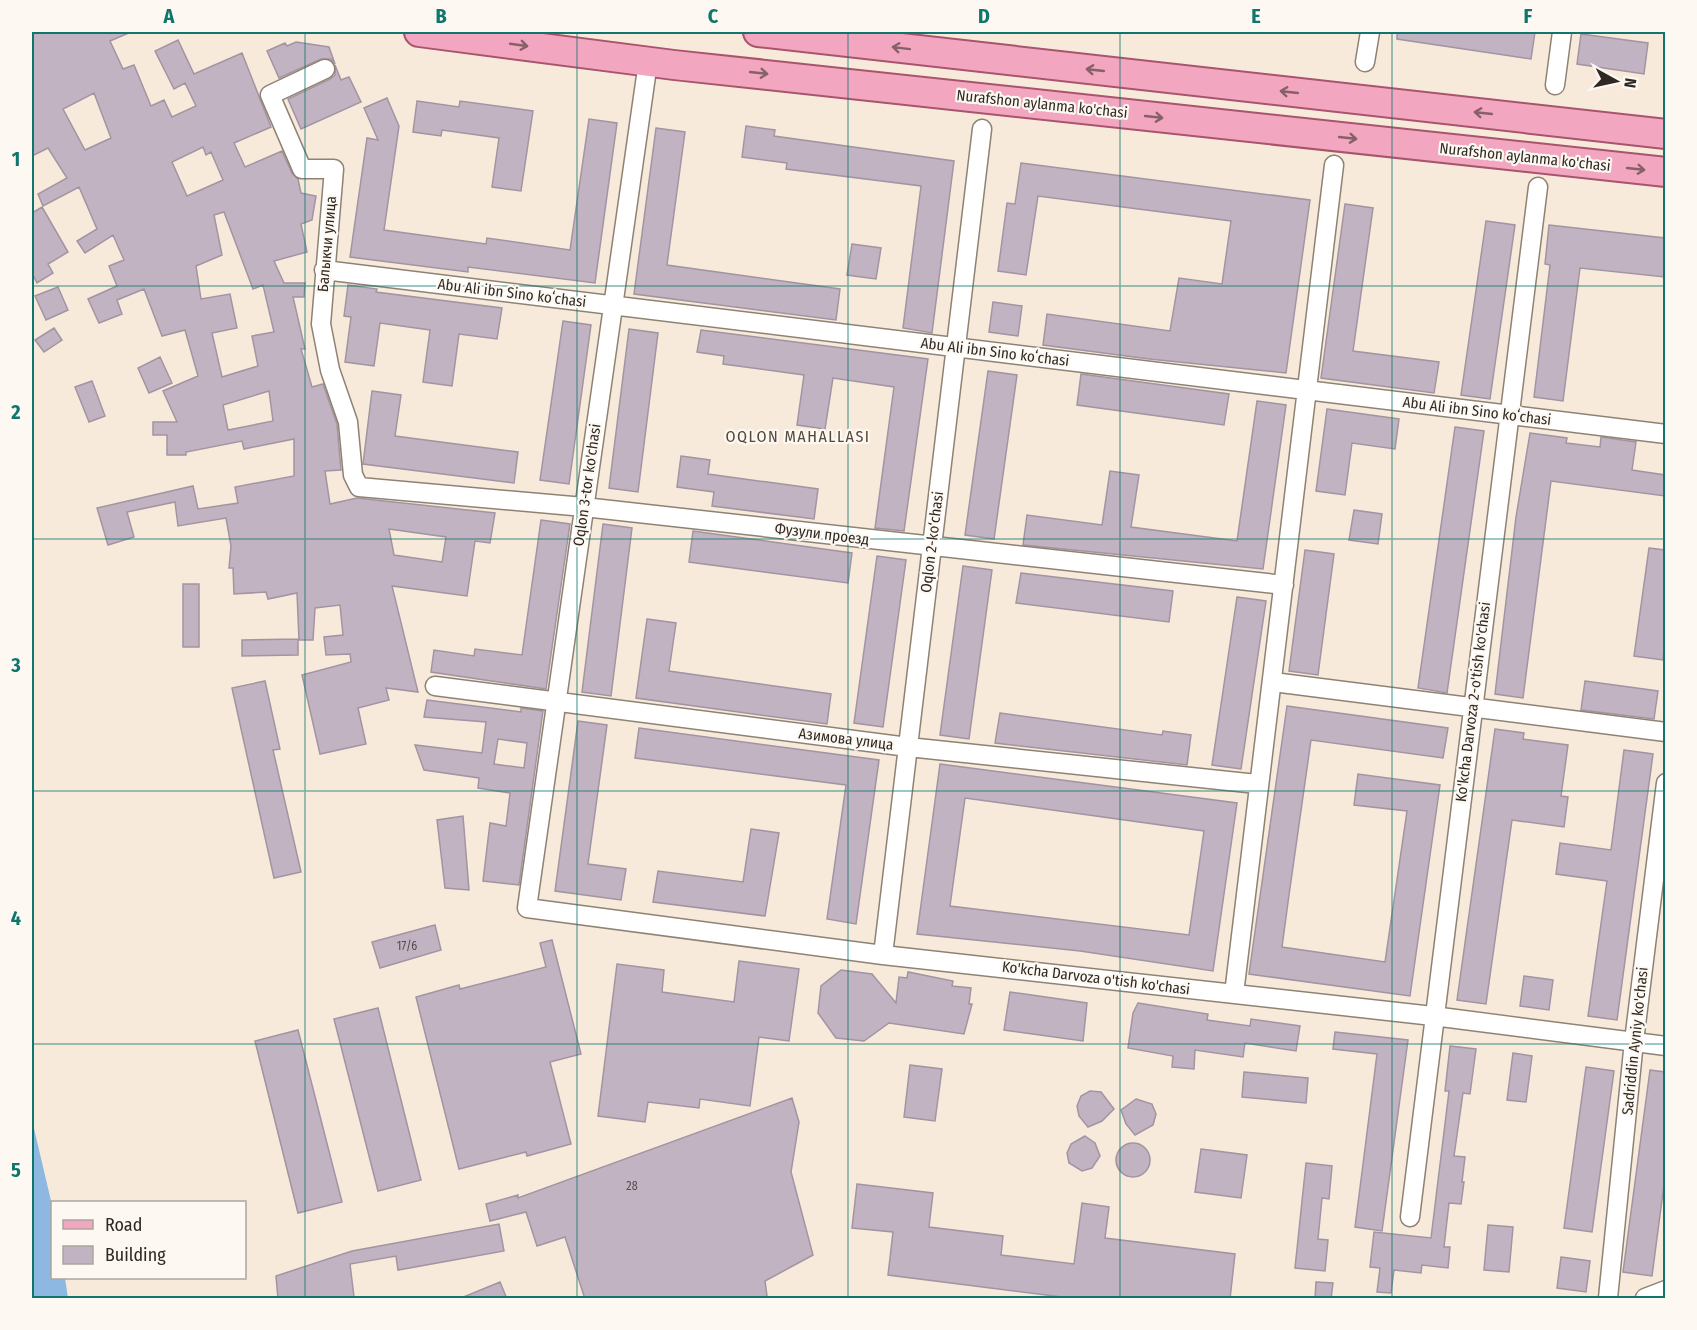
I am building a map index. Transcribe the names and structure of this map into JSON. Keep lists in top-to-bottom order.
{
  "streets": {
    "main road": ["Nurafshon aylanma ko'chasi"],
    "street": [
      "Балыкчи улица",
      "Abu Ali ibn Sino koʻchasi",
      "Oqlon 3-tor ko'chasi",
      "Фузули проезд",
      "Oqlon 2-ko‘chasi",
      "Ko'kcha Darvoza 2-o'tish ko'chasi",
      "Азимова улица",
      "Ko'kcha Darvoza o'tish ko'chasi",
      "Sadriddin Ayniy ko'chasi"
    ]
  },
  "crossings": [
    ["Nurafshon aylanma ko'chasi", "Oqlon 3-tor ko'chasi"],
    ["Nurafshon aylanma ko'chasi", "Ko'kcha Darvoza 2-o'tish ko'chasi"],
    ["Балыкчи улица", "Abu Ali ibn Sino koʻchasi"],
    ["Балыкчи улица", "Фузули проезд"],
    ["Abu Ali ibn Sino koʻchasi", "Oqlon 3-tor ko'chasi"],
    ["Abu Ali ibn Sino koʻchasi", "Oqlon 2-ko‘chasi"],
    ["Abu Ali ibn Sino koʻchasi", "Ko'kcha Darvoza 2-o'tish ko'chasi"],
    ["Oqlon 3-tor ko'chasi", "Фузули проезд"],
    ["Oqlon 3-tor ko'chasi", "Азимова улица"],
    ["Oqlon 3-tor ko'chasi", "Ko'kcha Darvoza o'tish ko'chasi"],
    ["Фузули проезд", "Oqlon 2-ko‘chasi"],
    ["Oqlon 2-ko‘chasi", "Азимова улица"],
    ["Oqlon 2-ko‘chasi", "Ko'kcha Darvoza o'tish ko'chasi"],
    ["Ko'kcha Darvoza 2-o'tish ko'chasi", "Ko'kcha Darvoza o'tish ko'chasi"],
    ["Ko'kcha Darvoza o'tish ko'chasi", "Sadriddin Ayniy ko'chasi"]
  ],
  "districts": ["OQLON MAHALLASI"],
  "house_numbers": ["17/6", "28"],
  "legend": ["Road", "Building"],
  "north": "right",
  "grid": {
    "columns": [
      "A",
      "B",
      "C",
      "D",
      "E",
      "F"
    ],
    "rows": [
      "1",
      "2",
      "3",
      "4",
      "5"
    ]
  }
}
